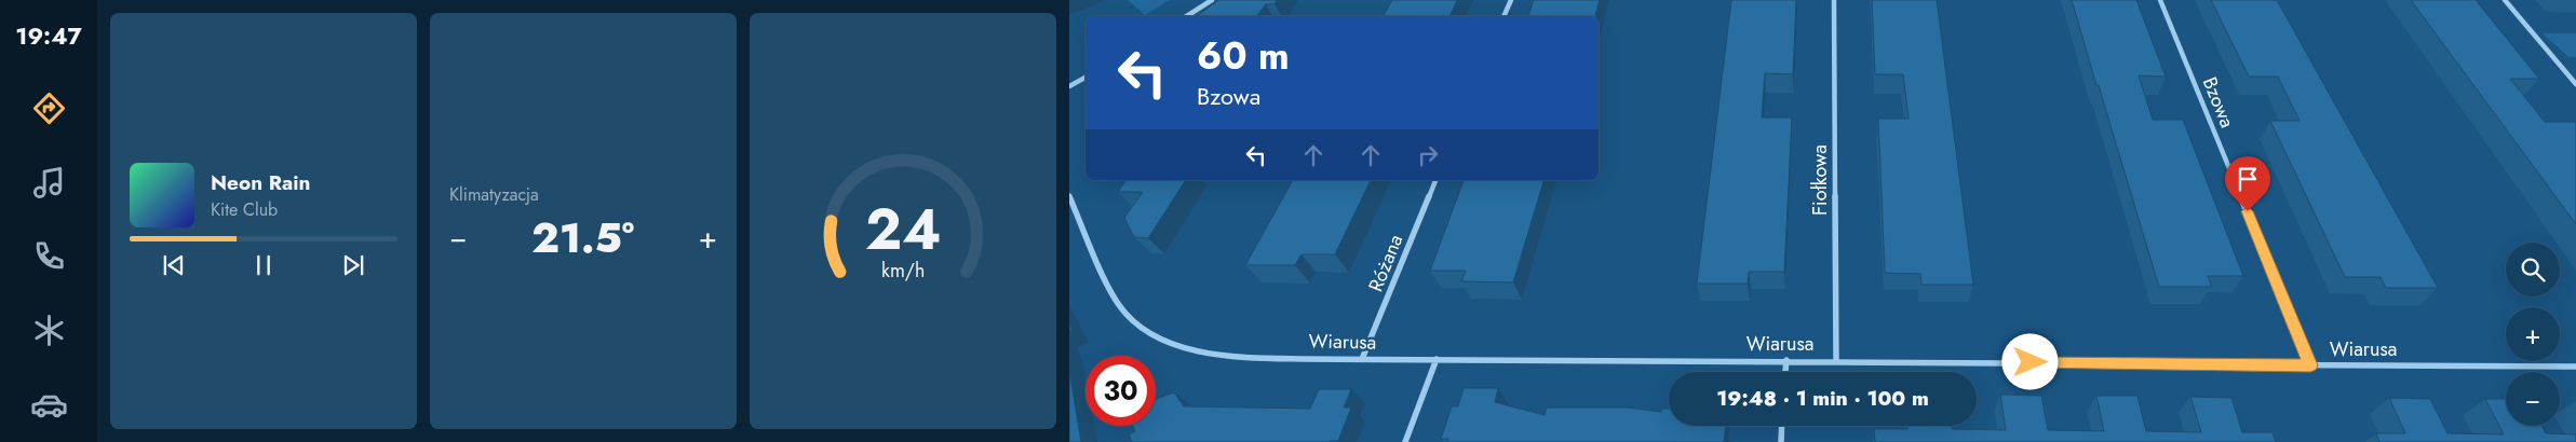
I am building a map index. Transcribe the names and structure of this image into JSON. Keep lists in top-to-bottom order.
{
  "streets": {
    "street": [
      "Bzowa",
      "Fiołkowa",
      "Różana",
      "Wiarusa"
    ]
  },
  "crossings": [
    ["Bzowa", "Wiarusa"],
    ["Fiołkowa", "Wiarusa"],
    ["Różana", "Wiarusa"]
  ],
  "page": {
    "tabs": "19:47",
    "tile": "Klimatyzacja",
    "turn": ["60 m", "Bzowa"],
    "song": ["Neon Rain", "Kite Club"],
    "heat": ["−", "21.5°", "+"],
    "map_buttons": ["+", "−"],
    "limit": "30",
    "trip": "19:48 · 1 min · 100 m",
    "gauge": ["24", "km/h"]
  }
}
